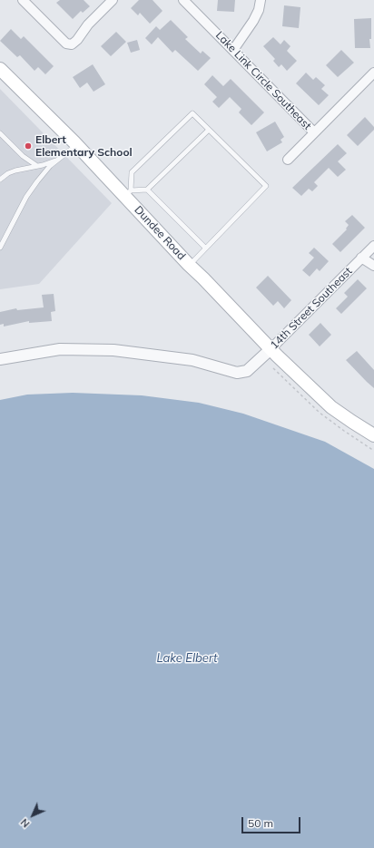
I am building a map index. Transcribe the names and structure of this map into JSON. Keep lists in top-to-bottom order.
{
  "streets": {
    "main road": ["Dundee Road"],
    "street": ["Lake Link Circle Southeast", "14th Street Southeast"]
  },
  "crossings": [
    ["Dundee Road", "14th Street Southeast"]
  ],
  "water": ["Lake Elbert"],
  "places": ["Elbert Elementary School"],
  "scale_bar": "50 m",
  "north": "bottom left"
}
